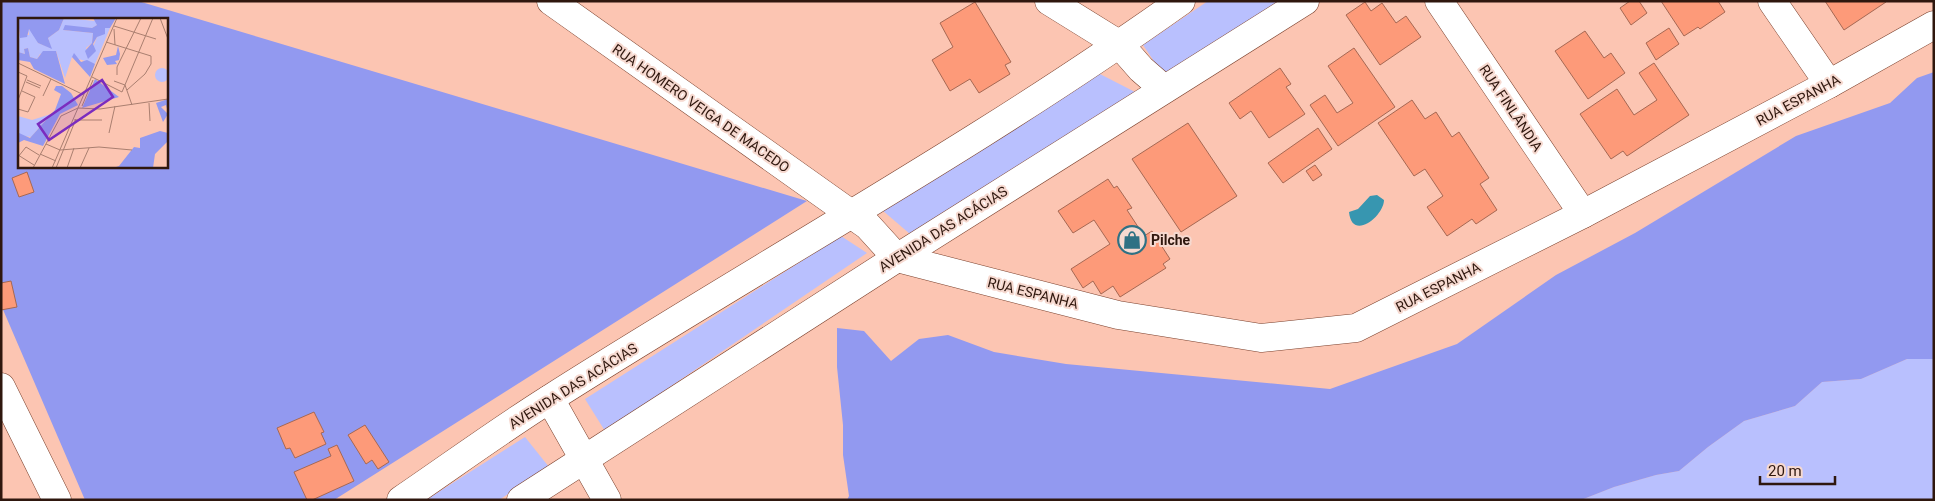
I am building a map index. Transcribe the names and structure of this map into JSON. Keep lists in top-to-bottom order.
{
  "streets": {
    "street": [
      "RUA ESPANHA",
      "RUA HOMERO VEIGA DE MACEDO",
      "RUA FINLÂNDIA",
      "AVENIDA DAS ACÁCIAS"
    ]
  },
  "crossings": [
    ["RUA ESPANHA", "RUA HOMERO VEIGA DE MACEDO"],
    ["RUA ESPANHA", "RUA FINLÂNDIA"],
    ["RUA ESPANHA", "AVENIDA DAS ACÁCIAS"],
    ["RUA HOMERO VEIGA DE MACEDO", "AVENIDA DAS ACÁCIAS"]
  ],
  "places": {
    "shop": ["Pilche"]
  },
  "scale_bar": "20 m"
}
